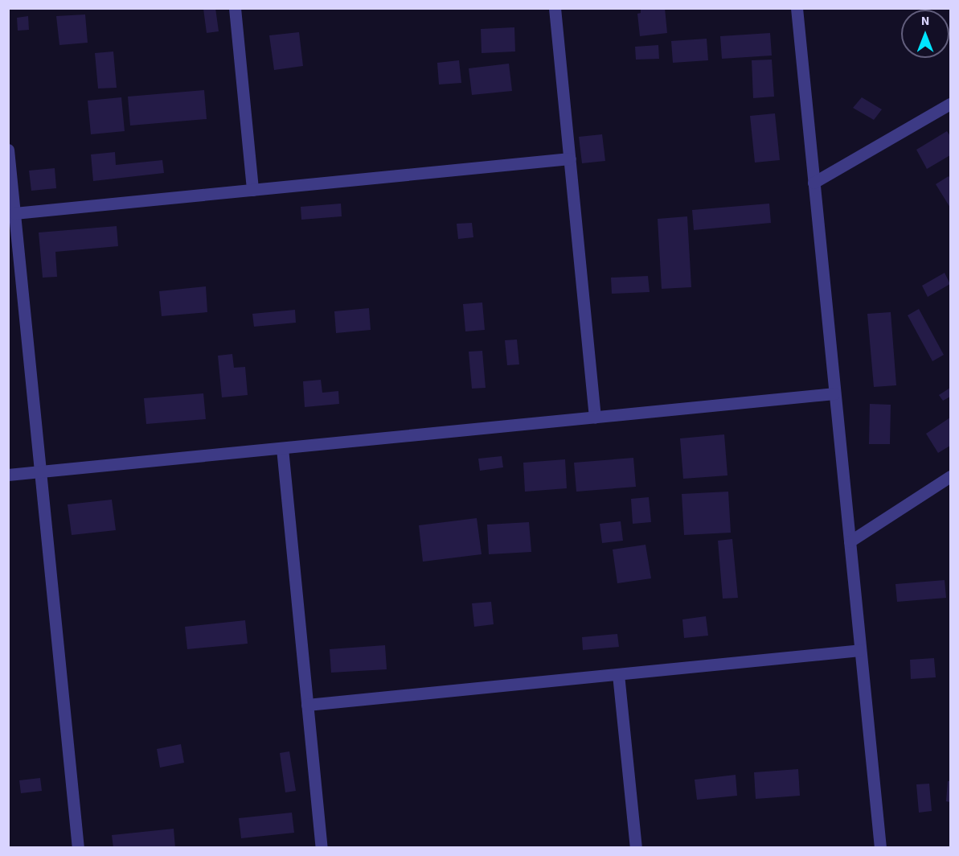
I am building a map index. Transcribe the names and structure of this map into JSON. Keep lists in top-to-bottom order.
{
  "north": "top"
}
